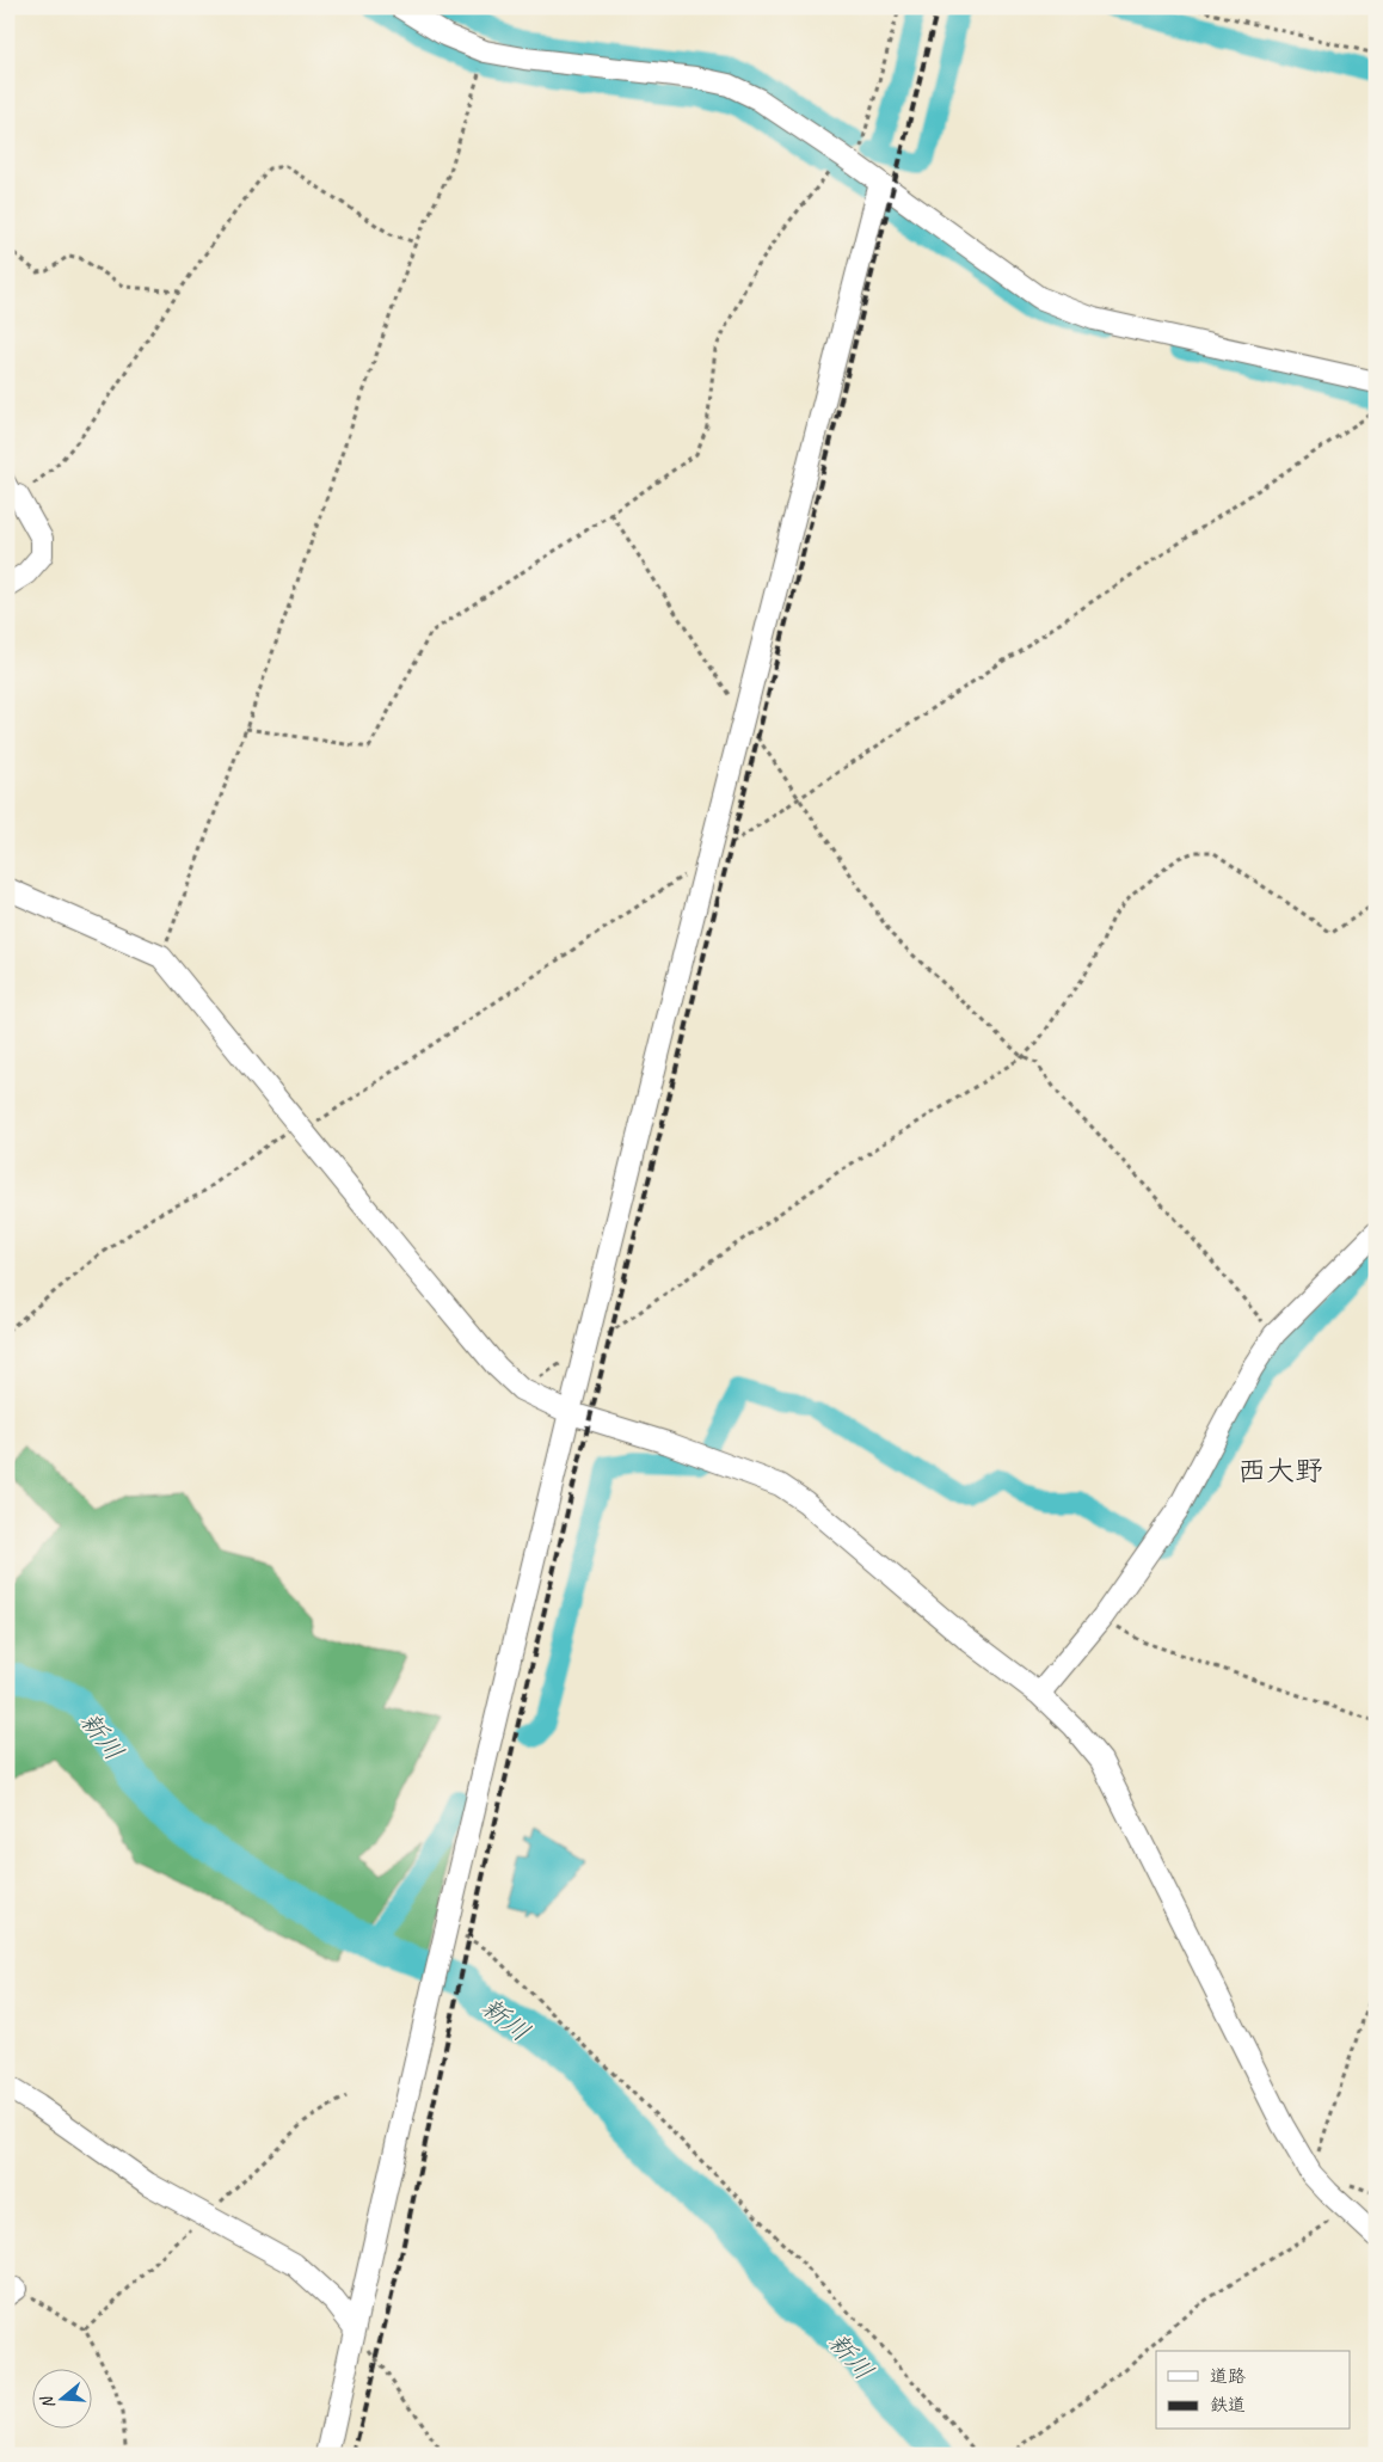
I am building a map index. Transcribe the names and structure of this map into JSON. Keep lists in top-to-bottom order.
{
  "districts": ["西大野"],
  "water": ["新川"],
  "legend": ["道路", "鉄道"],
  "north": "left"
}
